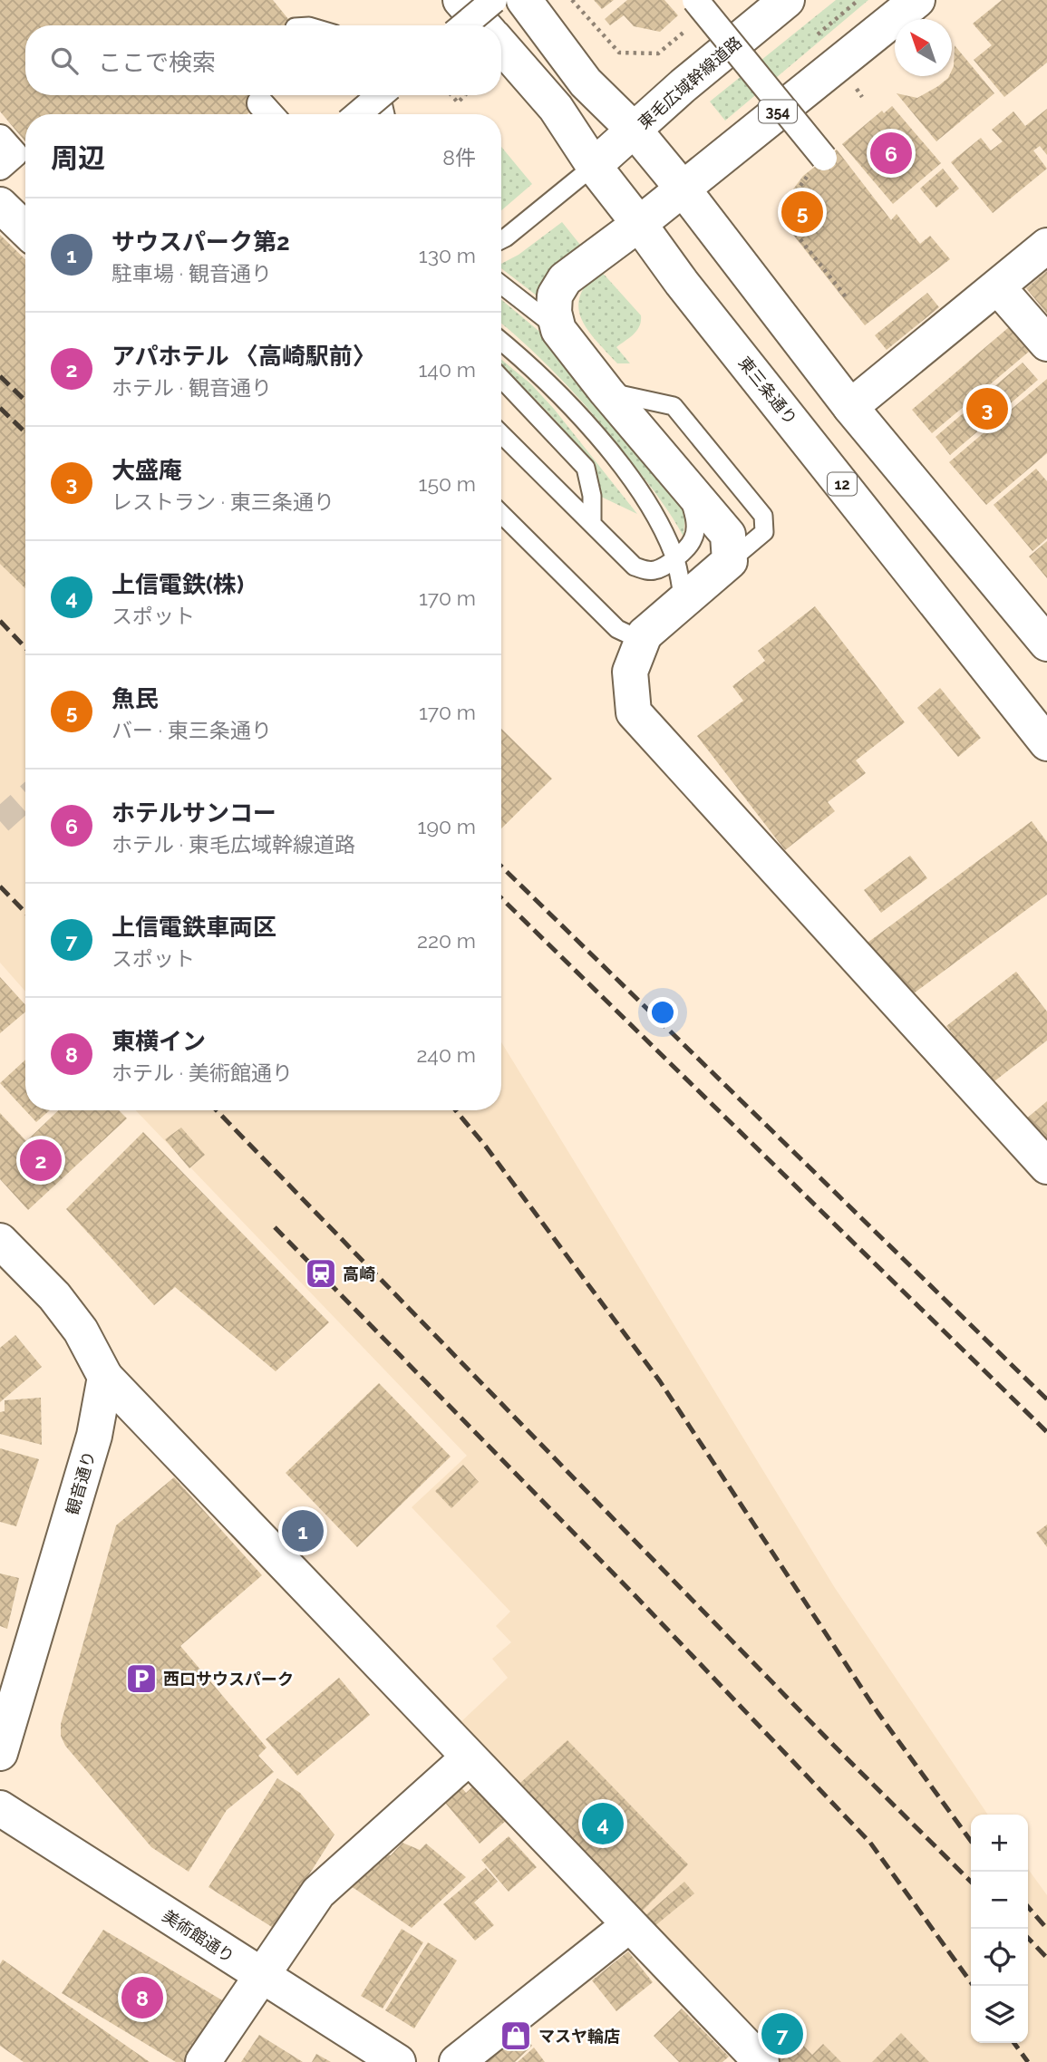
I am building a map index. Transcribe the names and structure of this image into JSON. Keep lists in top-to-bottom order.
{
  "streets": {
    "main road": [
      "東毛広域幹線道路",
      "354",
      "東三条通り",
      "12",
      "観音通り",
      "美術館通り"
    ]
  },
  "crossings": [
    ["東毛広域幹線道路", "東三条通り"],
    ["354", "東三条通り"]
  ],
  "places": {
    "station": ["高崎"],
    "parking": ["西口サウスパーク"],
    "shop": ["マスヤ輪店"]
  },
  "north": "top left",
  "page": {
    "search": "ここで検索",
    "heading": ["周辺", "8件"],
    "pins": [
      "6",
      "5",
      "3",
      "2",
      "1",
      "4",
      "8",
      "7"
    ],
    "list": [
      {
        "mark": "1",
        "name": "サウスパーク第2",
        "note": "駐車場 · 観音通り",
        "value": "130 m"
      },
      {
        "mark": "2",
        "name": "アパホテル 〈高崎駅前〉",
        "note": "ホテル · 観音通り",
        "value": "140 m"
      },
      {
        "mark": "3",
        "name": "大盛庵",
        "note": "レストラン · 東三条通り",
        "value": "150 m"
      },
      {
        "mark": "4",
        "name": "上信電鉄(株)",
        "note": "スポット",
        "value": "170 m"
      },
      {
        "mark": "5",
        "name": "魚民",
        "note": "バー · 東三条通り",
        "value": "170 m"
      },
      {
        "mark": "6",
        "name": "ホテルサンコー",
        "note": "ホテル · 東毛広域幹線道路",
        "value": "190 m"
      },
      {
        "mark": "7",
        "name": "上信電鉄車両区",
        "note": "スポット",
        "value": "220 m"
      },
      {
        "mark": "8",
        "name": "東横イン",
        "note": "ホテル · 美術館通り",
        "value": "240 m"
      }
    ],
    "map_buttons": ["+", "−"]
  }
}
